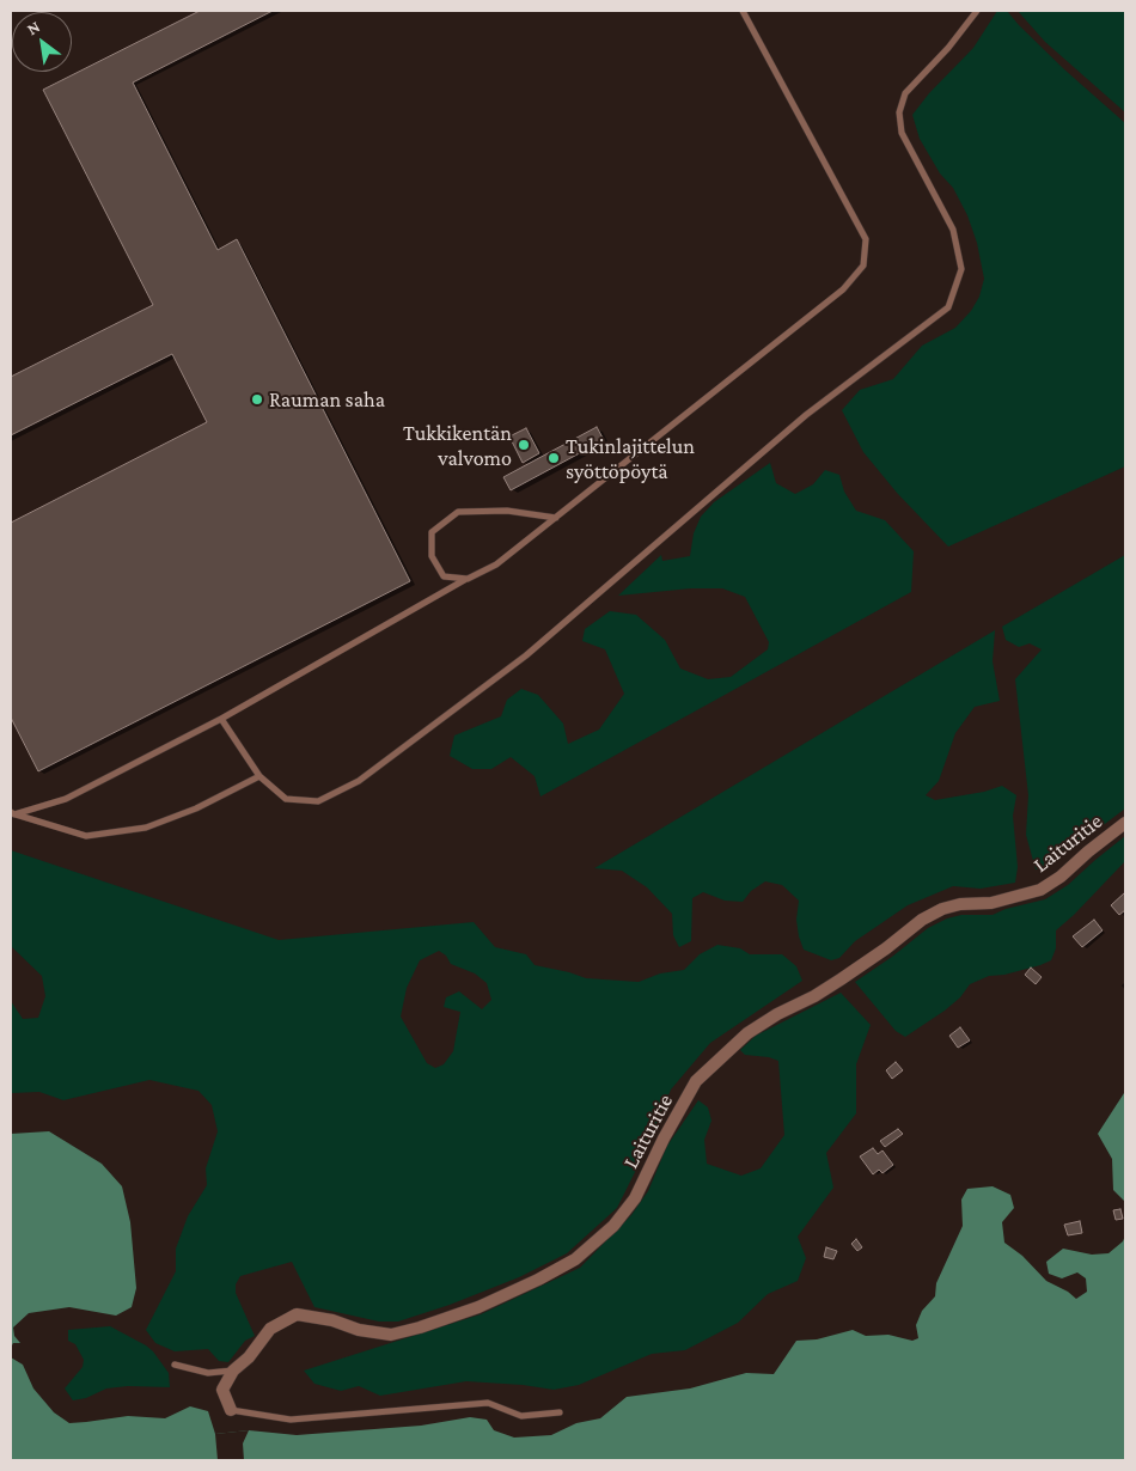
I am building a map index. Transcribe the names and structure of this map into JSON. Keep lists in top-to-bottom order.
{
  "streets": {
    "street": ["Laituritie"]
  },
  "places": ["Rauman saha", "Tukkikentän valvomo", "Tukinlajittelun syöttöpöytä"],
  "north": "top left"
}
